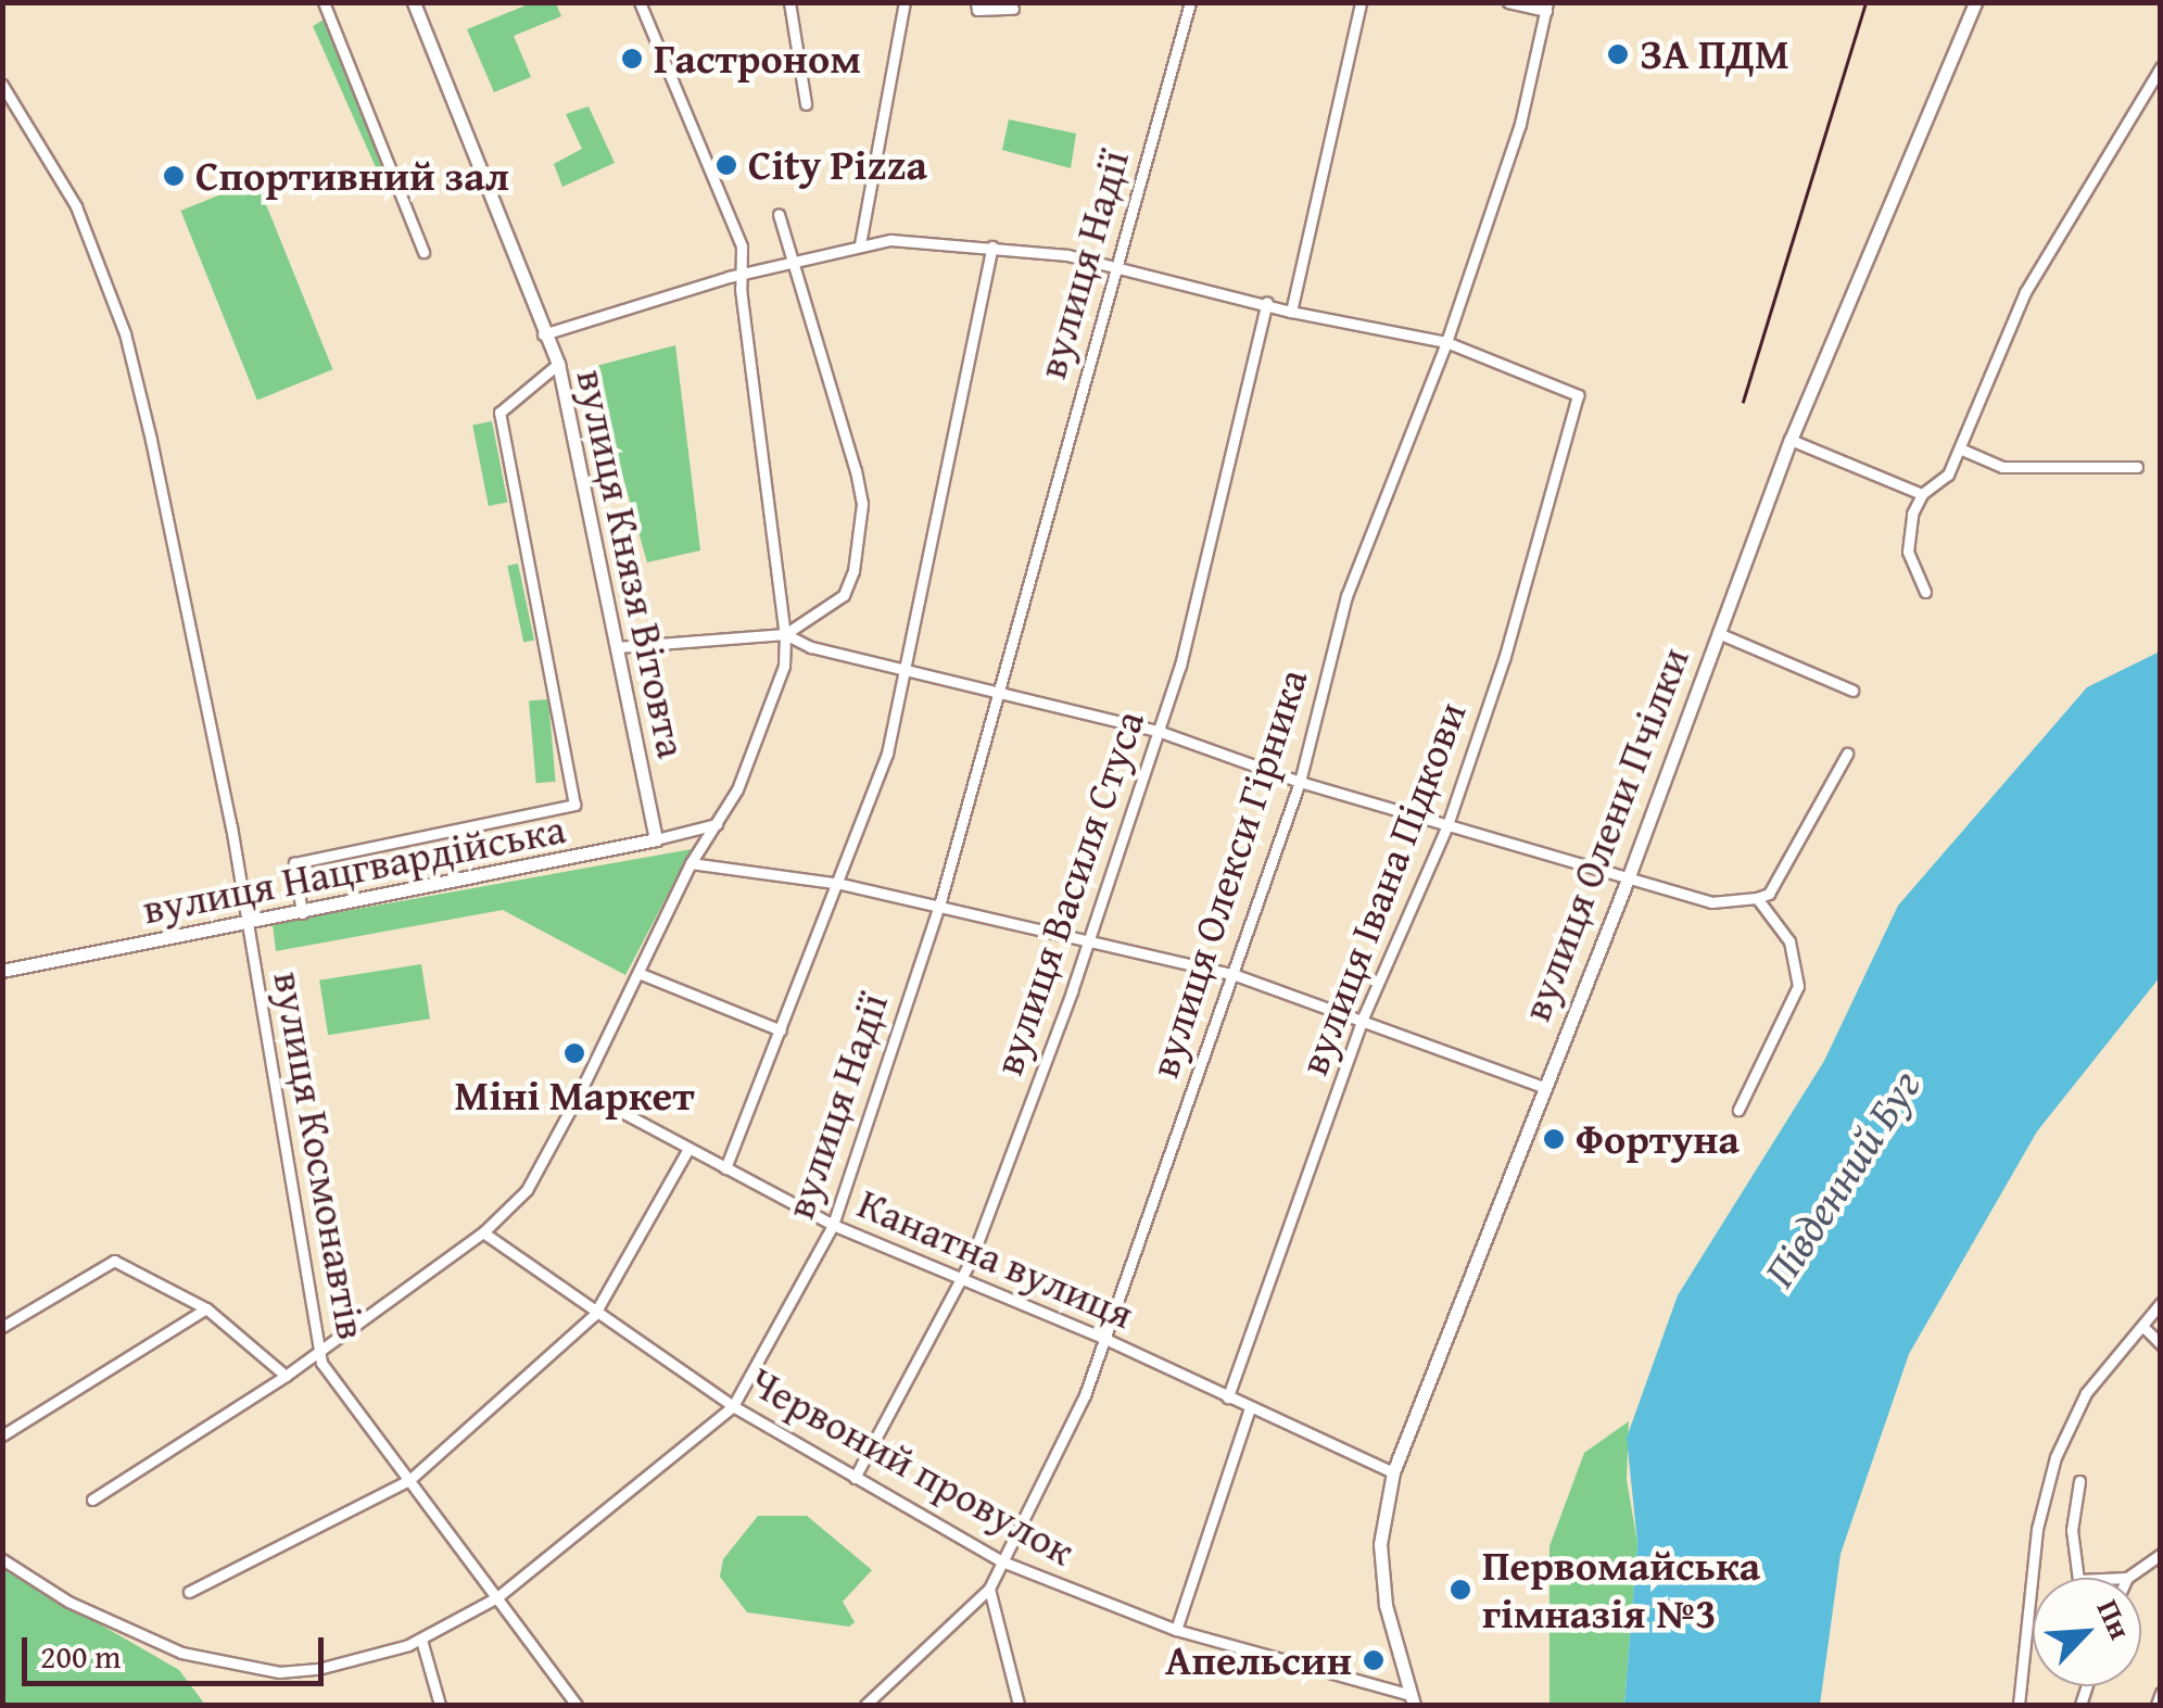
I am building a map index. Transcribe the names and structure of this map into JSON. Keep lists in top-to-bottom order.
{
  "streets": {
    "street": [
      "вулиця Надії",
      "вулиця Князя Вітовта",
      "вулиця Олени Пчілки",
      "вулиця Нацгвардійська",
      "вулиця Олекси Гірника",
      "вулиця Івана Підкови",
      "вулиця Василя Стуса",
      "вулиця Космонавтів",
      "Канатна вулиця",
      "Червоний провулок"
    ]
  },
  "crossings": [
    ["вулиця Надії", "вулиця Космонавтів"],
    ["вулиця Надії", "Канатна вулиця"],
    ["вулиця Надії", "Червоний провулок"],
    ["вулиця Князя Вітовта", "вулиця Нацгвардійська"],
    ["вулиця Олени Пчілки", "Канатна вулиця"],
    ["вулиця Олени Пчілки", "Червоний провулок"],
    ["вулиця Нацгвардійська", "вулиця Космонавтів"],
    ["вулиця Олекси Гірника", "вулиця Івана Підкови"],
    ["вулиця Олекси Гірника", "Канатна вулиця"],
    ["вулиця Олекси Гірника", "Червоний провулок"],
    ["вулиця Івана Підкови", "Канатна вулиця"],
    ["вулиця Василя Стуса", "Канатна вулиця"],
    ["вулиця Василя Стуса", "Червоний провулок"]
  ],
  "water": ["Південний Буг"],
  "places": [
    "ЗА ПДМ",
    "Гастроном",
    "City Pizza",
    "Спортивний зал",
    "Міні Маркет",
    "Фортуна",
    "Первомайська гімназія №3",
    "Апельсин"
  ],
  "scale_bar": "200 m",
  "north": "top right"
}
